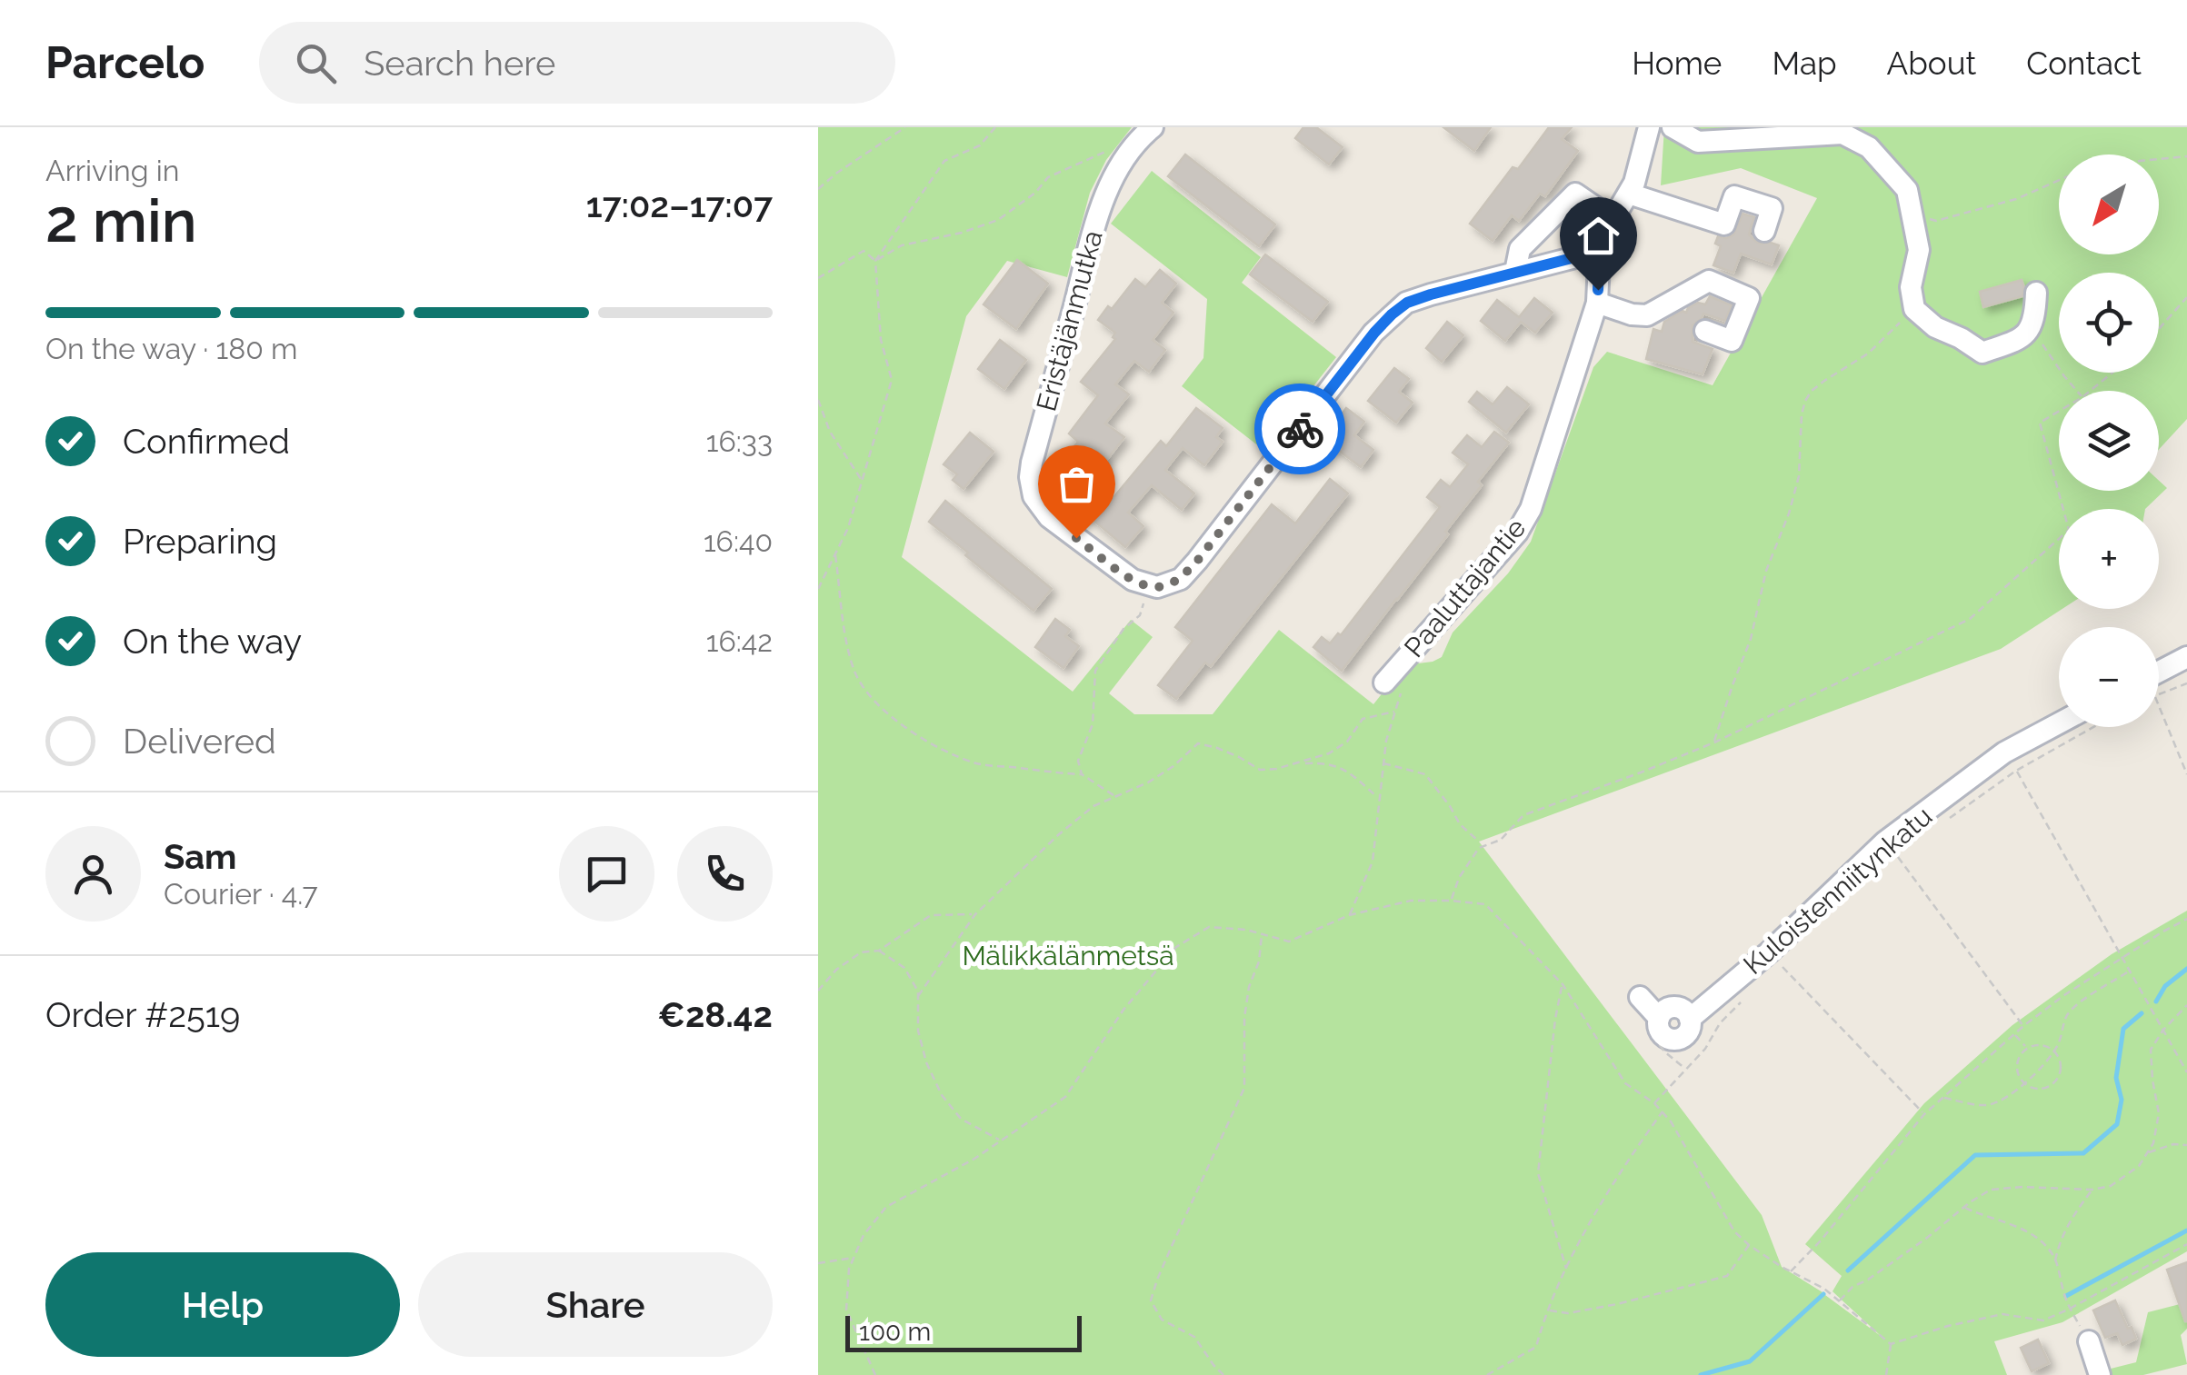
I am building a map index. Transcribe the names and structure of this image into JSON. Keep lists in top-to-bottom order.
{
  "streets": {
    "street": ["Eristäjänmutka", "Paaluttajantie", "Kuloistenniitynkatu"]
  },
  "parks": ["Mälikkälänmetsä"],
  "scale_bar": "100 m",
  "north": "bottom left",
  "page": {
    "header": "Parcelo",
    "search": "Search here",
    "nav": [
      "Home",
      "Map",
      "About",
      "Contact"
    ],
    "heading": ["2 min", "Arriving in", "17:02–17:07"],
    "panel": [
      "Sam",
      "Courier · 4.7",
      "Order #2519",
      "€28.42"
    ],
    "map_buttons": ["+", "−"],
    "bar": "On the way · 180 m",
    "list": [
      ["Confirmed", "16:33"],
      ["Preparing", "16:40"],
      ["On the way", "16:42"],
      "Delivered"
    ],
    "buttons": ["Help", "Share"],
    "scale": "100 m"
  }
}
